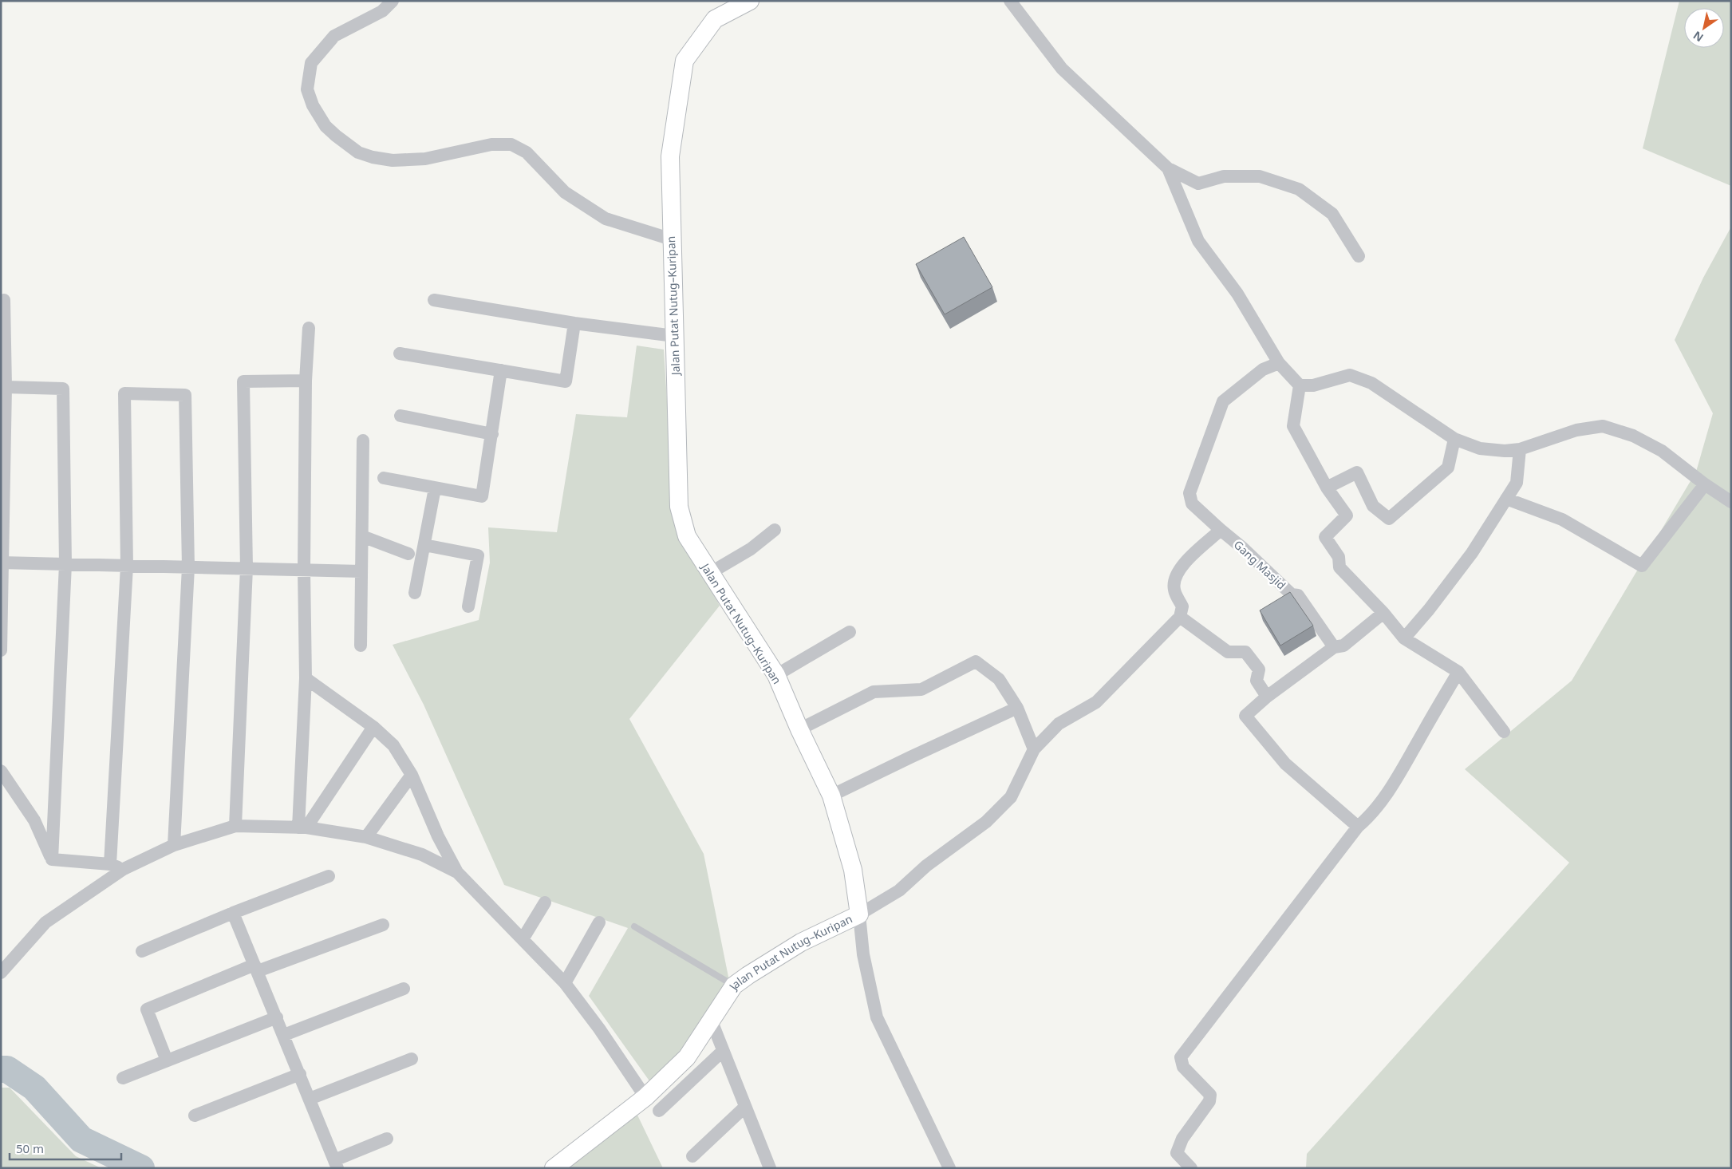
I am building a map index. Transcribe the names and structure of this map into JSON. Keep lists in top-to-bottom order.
{
  "streets": {
    "street": ["Jalan Putat Nutug–Kuripan", "Gang Masjid"]
  },
  "scale_bar": "50 m",
  "north": "bottom left"
}
